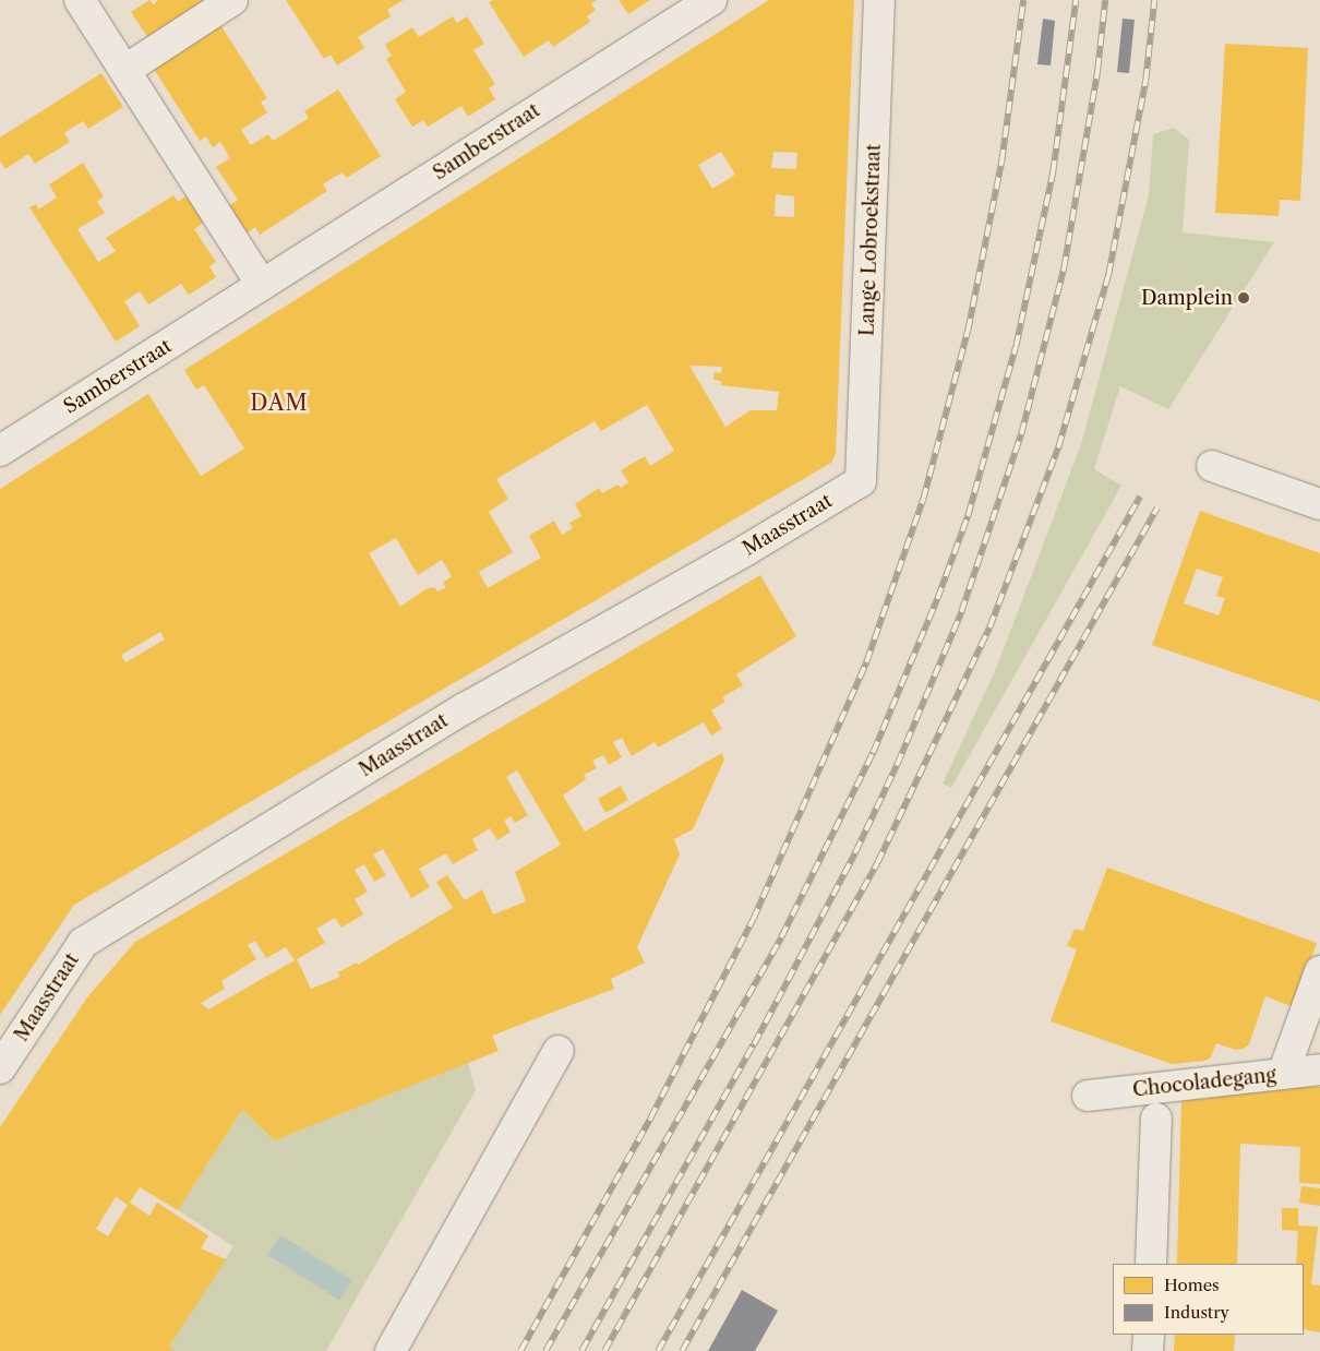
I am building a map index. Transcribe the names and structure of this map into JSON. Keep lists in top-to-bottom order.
{
  "streets": {
    "street": [
      "Samberstraat",
      "Lange Lobroekstraat",
      "Maasstraat",
      "Chocoladegang"
    ]
  },
  "crossings": [
    ["Lange Lobroekstraat", "Maasstraat"]
  ],
  "districts": ["DAM"],
  "places": ["Damplein"],
  "legend": ["Homes", "Industry"]
}
